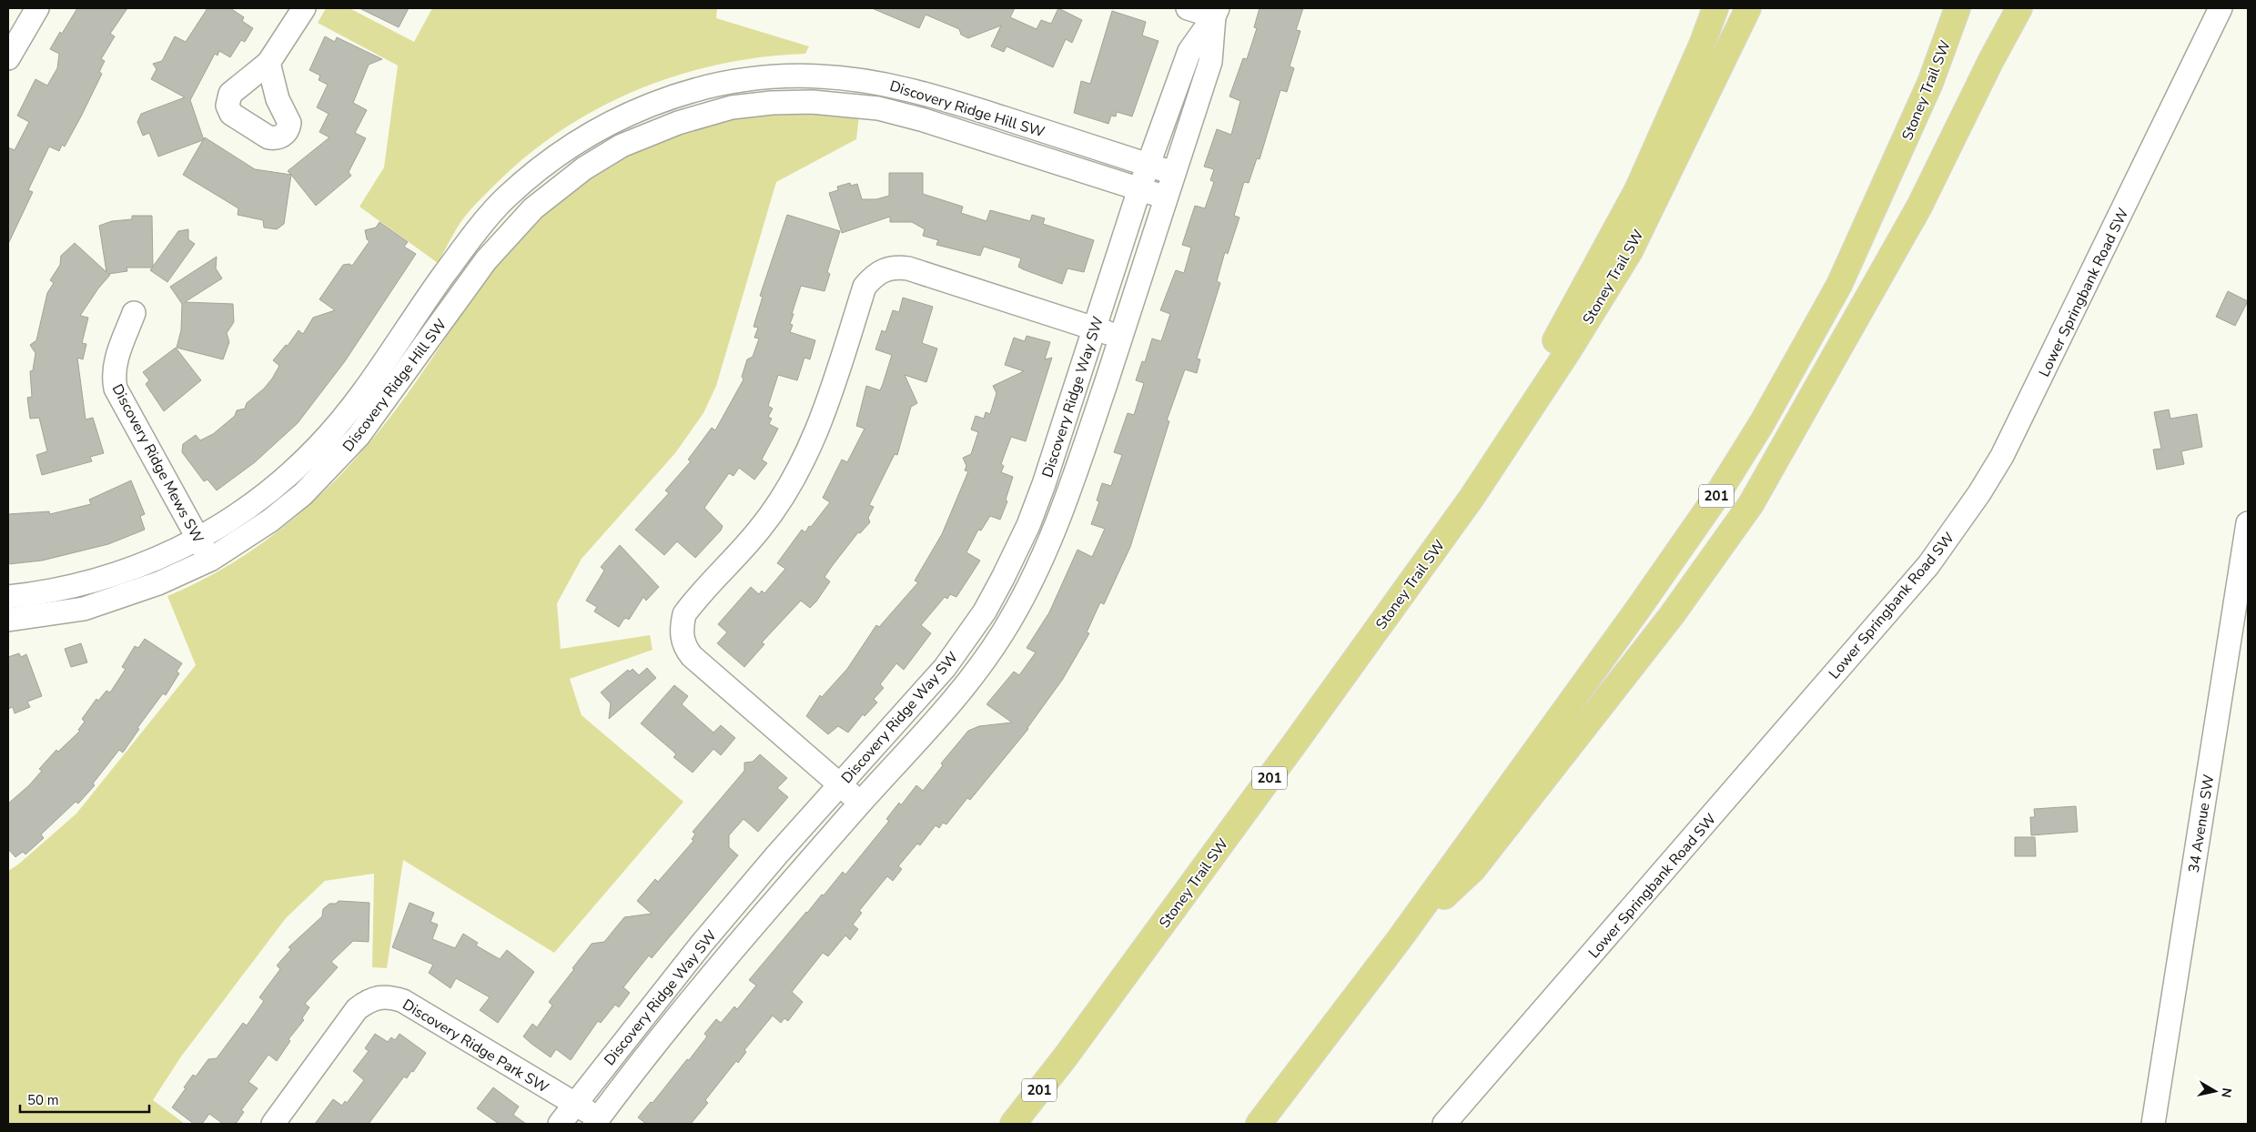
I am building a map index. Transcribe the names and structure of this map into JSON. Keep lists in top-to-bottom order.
{
  "streets": {
    "highway": ["Stoney Trail SW", "201"],
    "street": [
      "Discovery Ridge Hill SW",
      "Lower Springbank Road SW",
      "Discovery Ridge Way SW",
      "Discovery Ridge Mews SW",
      "34 Avenue SW",
      "Discovery Ridge Park SW"
    ]
  },
  "crossings": [
    ["Discovery Ridge Hill SW", "Discovery Ridge Way SW"],
    ["Discovery Ridge Hill SW", "Discovery Ridge Mews SW"],
    ["Discovery Ridge Way SW", "Discovery Ridge Park SW"]
  ],
  "scale_bar": "50 m",
  "north": "right"
}
